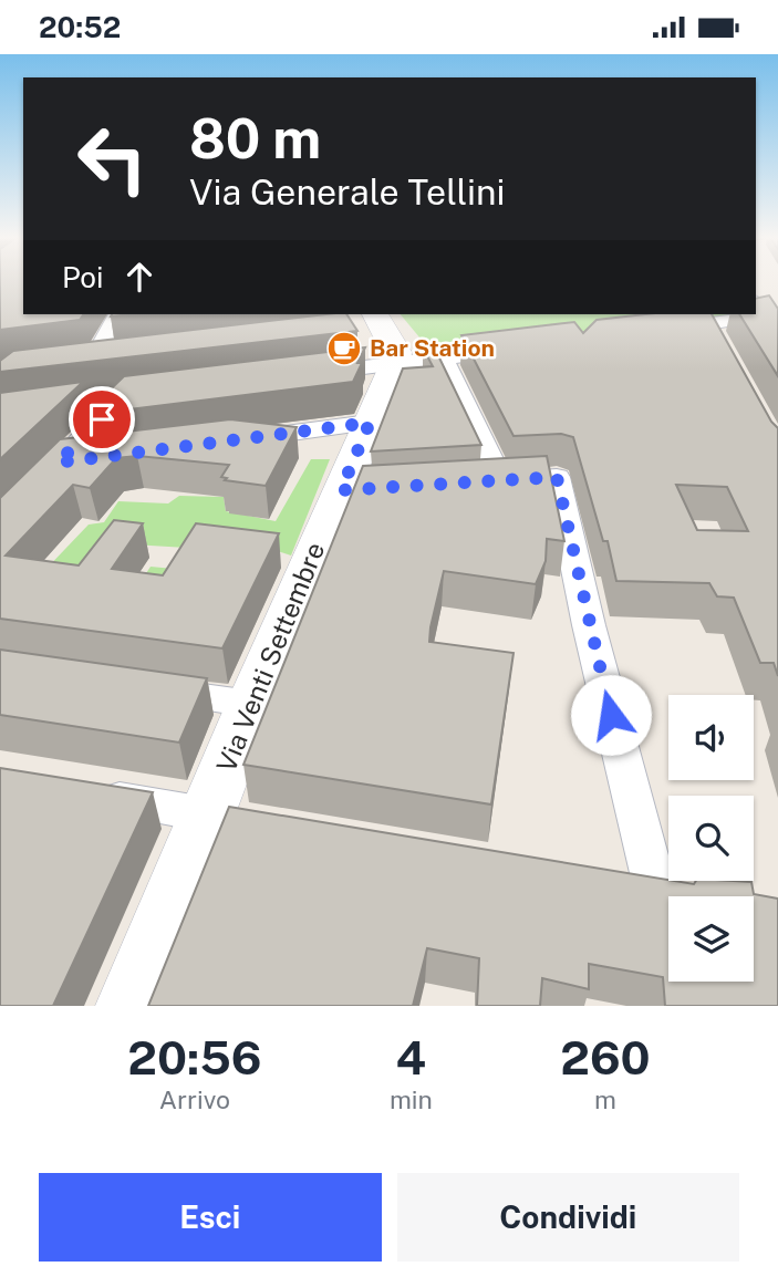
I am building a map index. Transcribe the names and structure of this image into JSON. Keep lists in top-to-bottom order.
{
  "streets": {
    "main road": ["Via Venti Settembre"]
  },
  "places": {
    "cafe": ["Bar Station"]
  },
  "page": {
    "status": "20:52",
    "turn": ["80 m", "Via Generale Tellini"],
    "then": "Poi",
    "eta": [
      "20:56",
      "Arrivo",
      "4",
      "min",
      "260",
      "m"
    ],
    "buttons": ["Esci", "Condividi"]
  }
}
